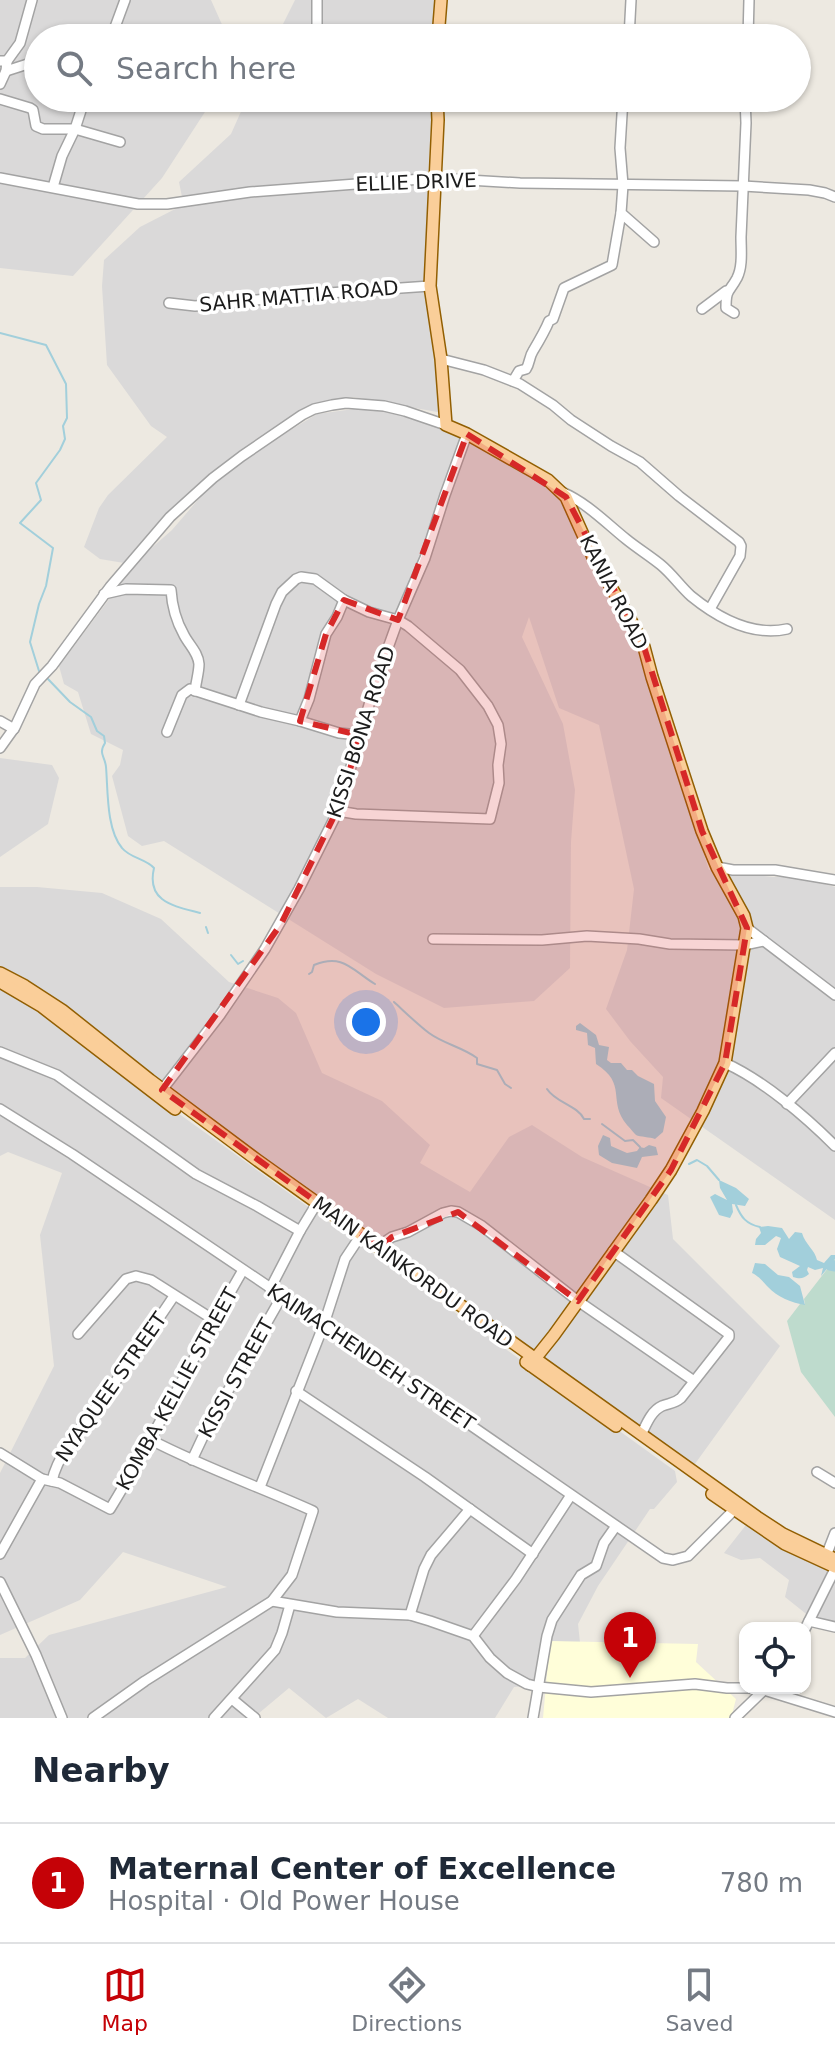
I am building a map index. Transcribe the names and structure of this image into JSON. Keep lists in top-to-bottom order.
{
  "streets": {
    "main road": ["KANIA ROAD", "MAIN KAINKORDU ROAD"],
    "street": [
      "ELLIE DRIVE",
      "SAHR MATTIA ROAD",
      "KISSI BONA ROAD",
      "KAIMACHENDEH STREET",
      "KISSI STREET",
      "NYAQUEE STREET",
      "KOMBA KELLIE STREET"
    ]
  },
  "crossings": [
    ["KANIA ROAD", "KISSI BONA ROAD"],
    ["KAIMACHENDEH STREET", "KISSI STREET"],
    ["KAIMACHENDEH STREET", "KOMBA KELLIE STREET"],
    ["NYAQUEE STREET", "KOMBA KELLIE STREET"]
  ],
  "page": {
    "search": "Search here",
    "pins": "1",
    "heading": "Nearby",
    "list": [
      {
        "mark": "1",
        "name": "Maternal Center of Excellence",
        "note": "Hospital · Old Power House",
        "value": "780 m"
      }
    ],
    "nav": ["Map", "Directions", "Saved"]
  }
}
